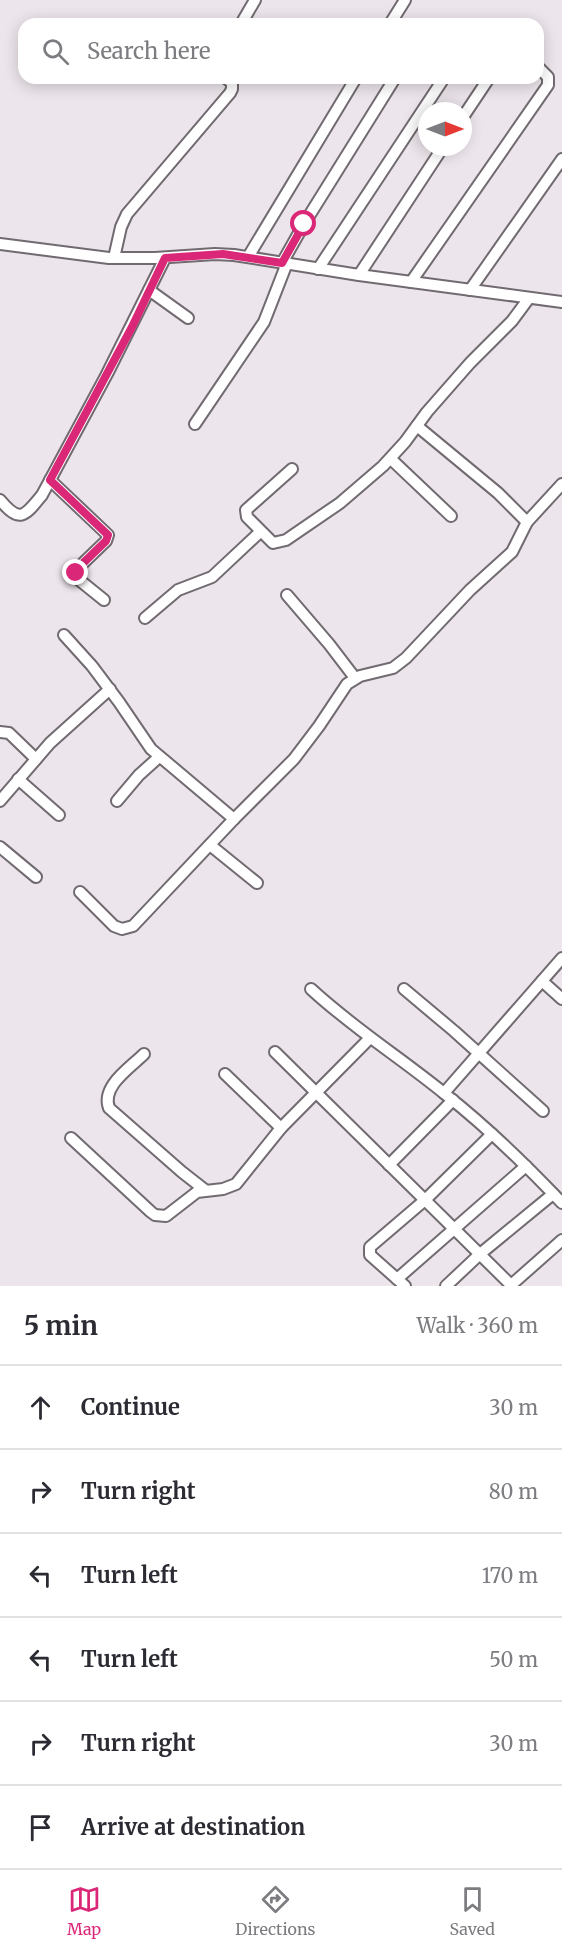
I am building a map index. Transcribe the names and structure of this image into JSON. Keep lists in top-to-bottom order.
{
  "north": "right",
  "page": {
    "search": "Search here",
    "heading": ["5 min", "Walk · 360 m"],
    "list": [
      ["Continue", "30 m"],
      ["Turn right", "80 m"],
      ["Turn left", "170 m"],
      ["Turn left", "50 m"],
      ["Turn right", "30 m"],
      "Arrive at destination"
    ],
    "nav": ["Map", "Directions", "Saved"]
  }
}
